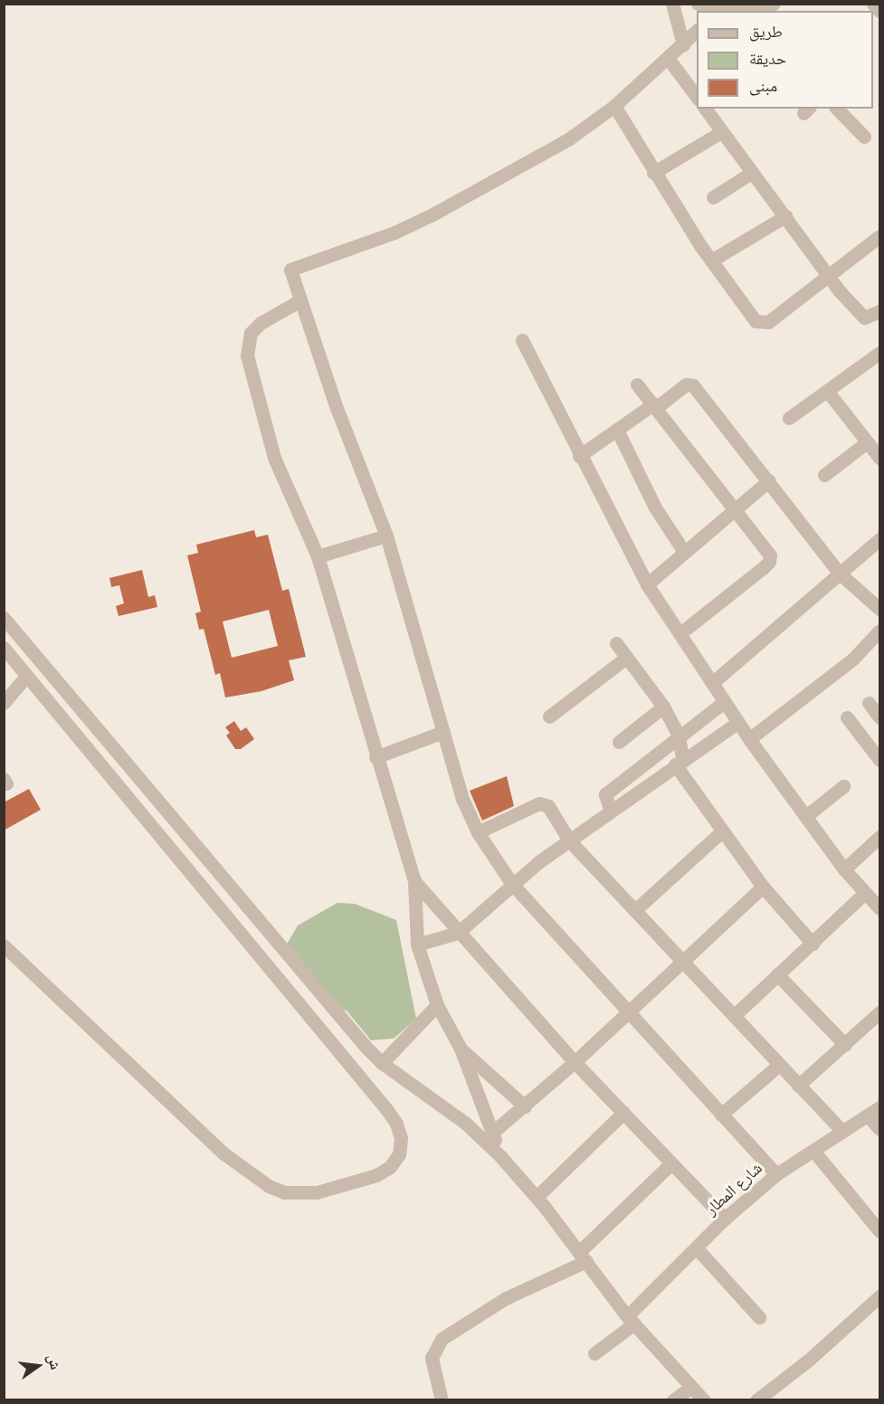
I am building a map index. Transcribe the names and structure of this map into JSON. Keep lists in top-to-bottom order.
{
  "streets": {
    "street": ["شارع المطار"]
  },
  "legend": ["طريق", "حديقة", "مبنى"],
  "north": "right"
}
